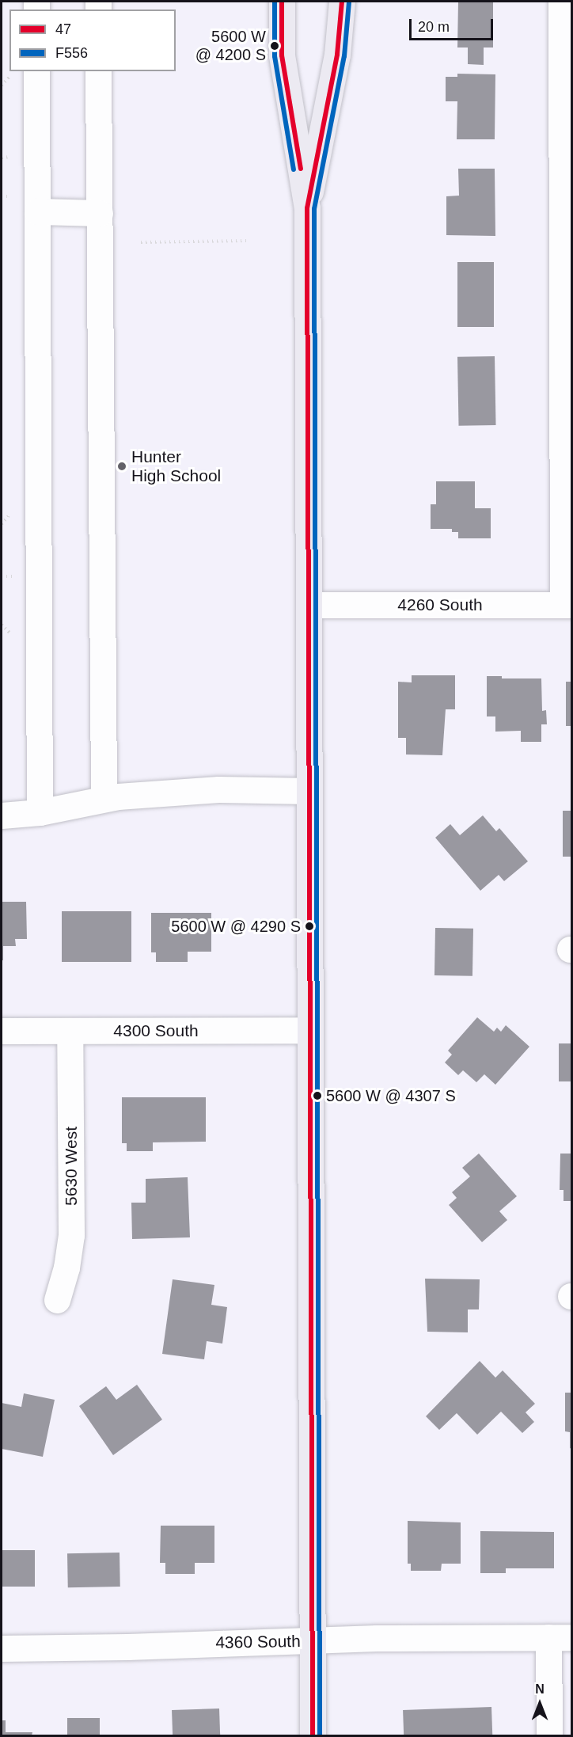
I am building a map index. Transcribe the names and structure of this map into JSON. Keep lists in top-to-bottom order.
{
  "streets": {
    "street": [
      "4260 South",
      "4300 South",
      "5630 West",
      "4360 South"
    ]
  },
  "crossings": [
    ["4300 South", "5630 West"]
  ],
  "places": [
    "5600 W @ 4200 S",
    "Hunter High School",
    "5600 W @ 4290 S",
    "5600 W @ 4307 S"
  ],
  "lines": ["transit line 47", "transit line F556"],
  "legend": ["47", "F556"],
  "scale_bar": "20 m",
  "north": "top"
}
